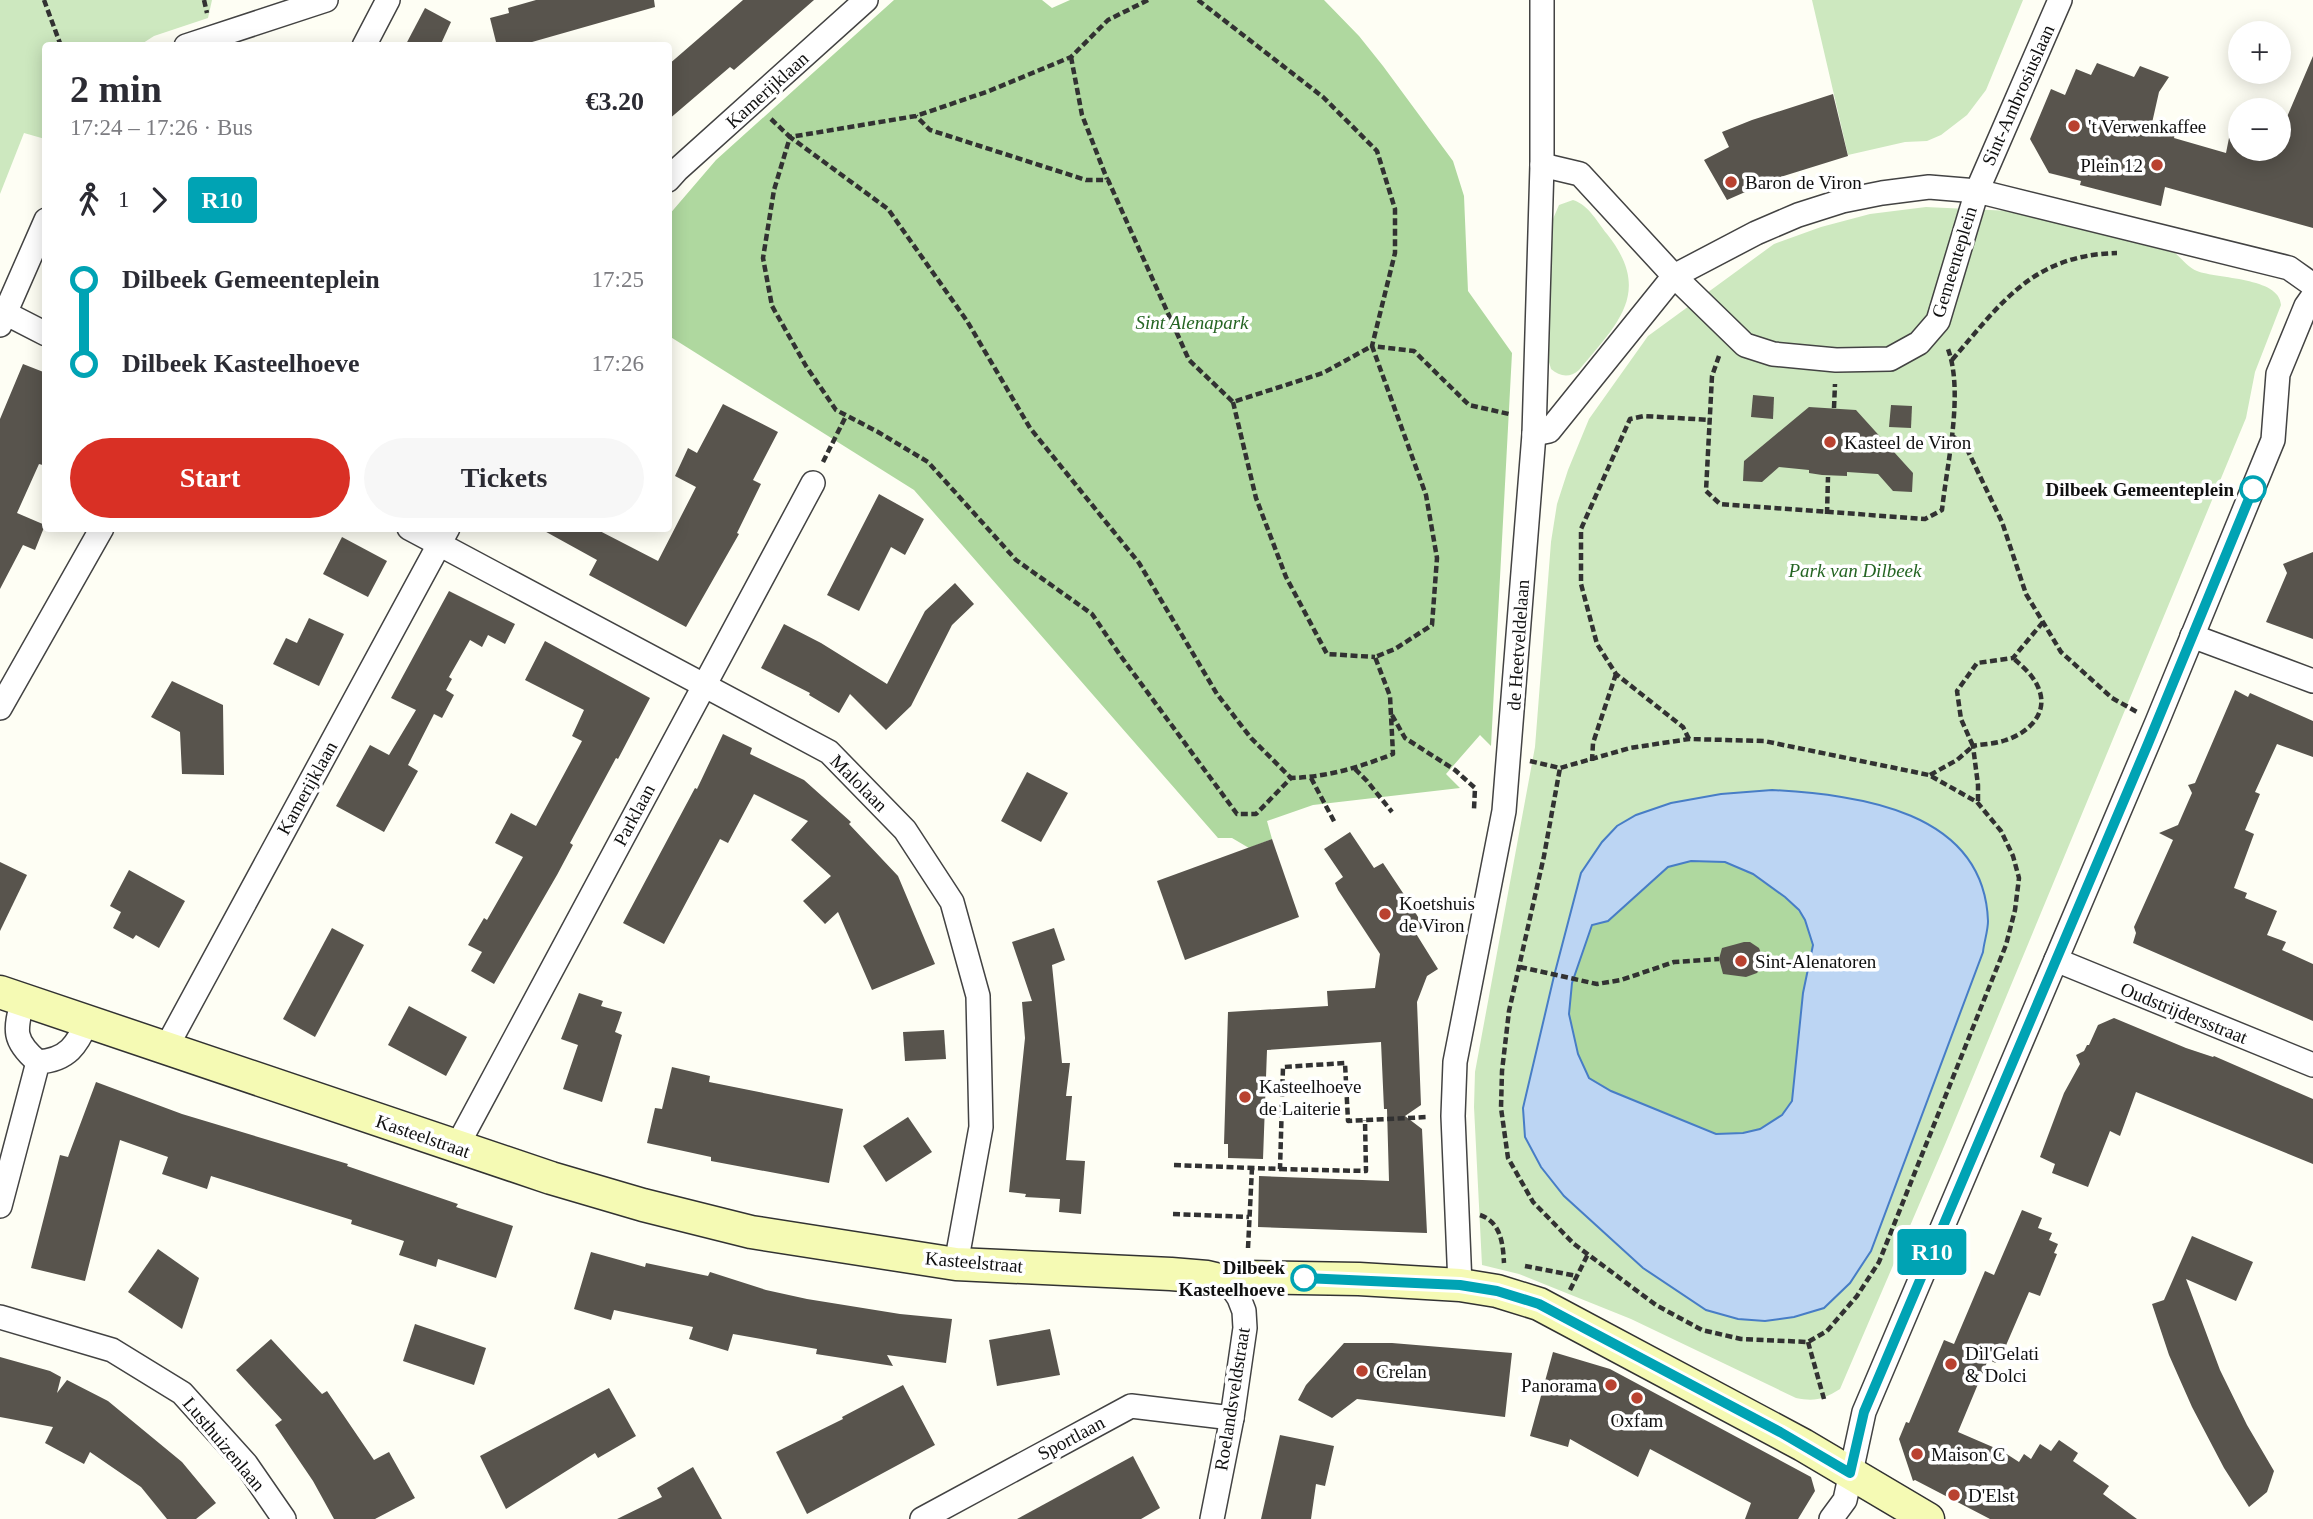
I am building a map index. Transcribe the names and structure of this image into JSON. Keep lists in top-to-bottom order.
{
  "streets": {
    "street": [
      "Kamerijklaan",
      "Sint-Ambrosiuslaan",
      "Gemeenteplein",
      "de Heetveldelaan",
      "Malolaan",
      "Parklaan",
      "Oudstrijdersstraat",
      "Kasteelstraat",
      "Roelandsveldstraat",
      "Sportlaan",
      "Lusthuizenlaan"
    ]
  },
  "crossings": [
    ["Kamerijklaan", "Malolaan"],
    ["Kamerijklaan", "Kasteelstraat"],
    ["Sint-Ambrosiuslaan", "Gemeenteplein"],
    ["Gemeenteplein", "de Heetveldelaan"],
    ["de Heetveldelaan", "Kasteelstraat"],
    ["Malolaan", "Parklaan"],
    ["Malolaan", "Kasteelstraat"],
    ["Parklaan", "Kasteelstraat"],
    ["Kasteelstraat", "Roelandsveldstraat"],
    ["Roelandsveldstraat", "Sportlaan"]
  ],
  "parks": ["Sint Alenapark", "Park van Dilbeek"],
  "places": [
    "'t Verwenkaffee",
    "Plein 12",
    "Baron de Viron",
    "Kasteel de Viron",
    "Dilbeek Gemeenteplein",
    "Koetshuis de Viron",
    "Sint-Alenatoren",
    "Kasteelhoeve de Laiterie",
    "Dilbeek Kasteelhoeve",
    "Dil'Gelati & Dolci",
    "Crelan",
    "Panorama",
    "Oxfam",
    "Maison C",
    "D'Elst"
  ],
  "lines": ["bus line R10"],
  "page": {
    "on_map": "R10",
    "map_buttons": ["+", "−"],
    "heading": ["2 min", "17:24 – 17:26 · Bus", "€3.20"],
    "legs": ["1", "R10"],
    "list": [
      {
        "name": "Dilbeek Gemeenteplein",
        "value": "17:25"
      },
      {
        "name": "Dilbeek Kasteelhoeve",
        "value": "17:26"
      }
    ],
    "buttons": ["Start", "Tickets"]
  }
}
